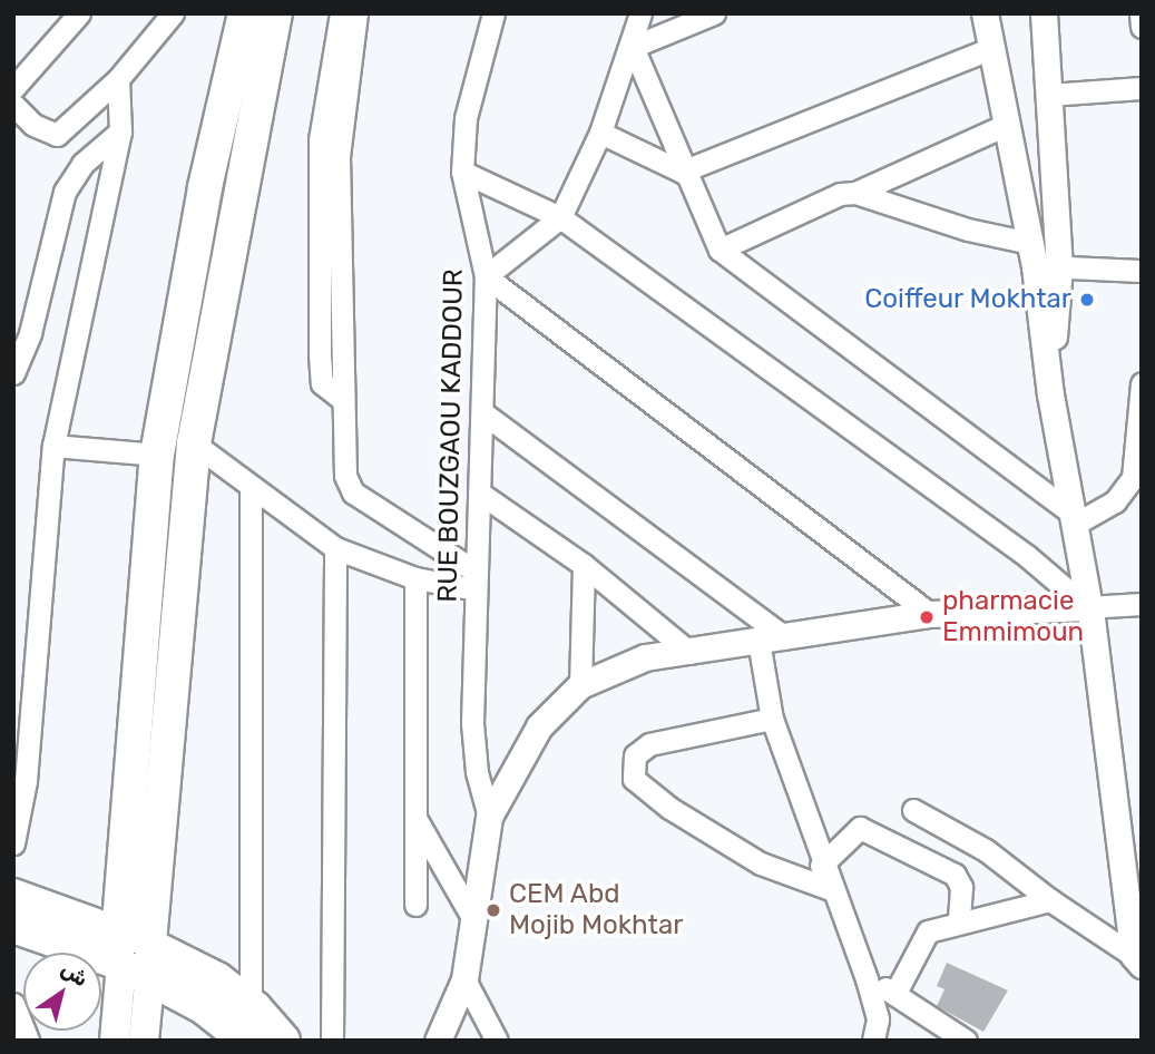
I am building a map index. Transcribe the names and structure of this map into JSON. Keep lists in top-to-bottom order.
{
  "streets": {
    "street": ["RUE BOUZGAOU KADDOUR"]
  },
  "places": ["Coiffeur Mokhtar", "pharmacie Emmimoun", "CEM Abd Mojib Mokhtar"],
  "north": "top right"
}
